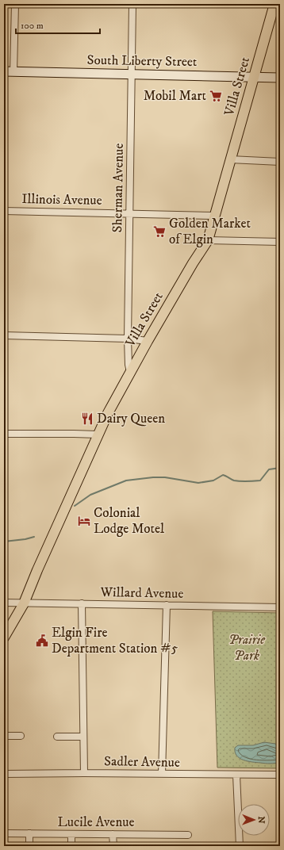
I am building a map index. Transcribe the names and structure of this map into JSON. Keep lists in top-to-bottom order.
{
  "streets": {
    "main road": ["South Liberty Street", "Villa Street"],
    "street": [
      "Sherman Avenue",
      "Illinois Avenue",
      "Willard Avenue",
      "Sadler Avenue",
      "Lucile Avenue"
    ]
  },
  "crossings": [
    ["South Liberty Street", "Villa Street"],
    ["South Liberty Street", "Sherman Avenue"],
    ["Villa Street", "Sherman Avenue"],
    ["Villa Street", "Illinois Avenue"],
    ["Villa Street", "Willard Avenue"],
    ["Sherman Avenue", "Illinois Avenue"]
  ],
  "parks": ["Prairie Park"],
  "places": {
    "supermarket": ["Mobil Mart", "Golden Market of Elgin"],
    "restaurant": ["Dairy Queen"],
    "hotel": ["Colonial Lodge Motel"],
    "public building": ["Elgin Fire Department Station #5"]
  },
  "scale_bar": "100 m",
  "north": "right"
}
